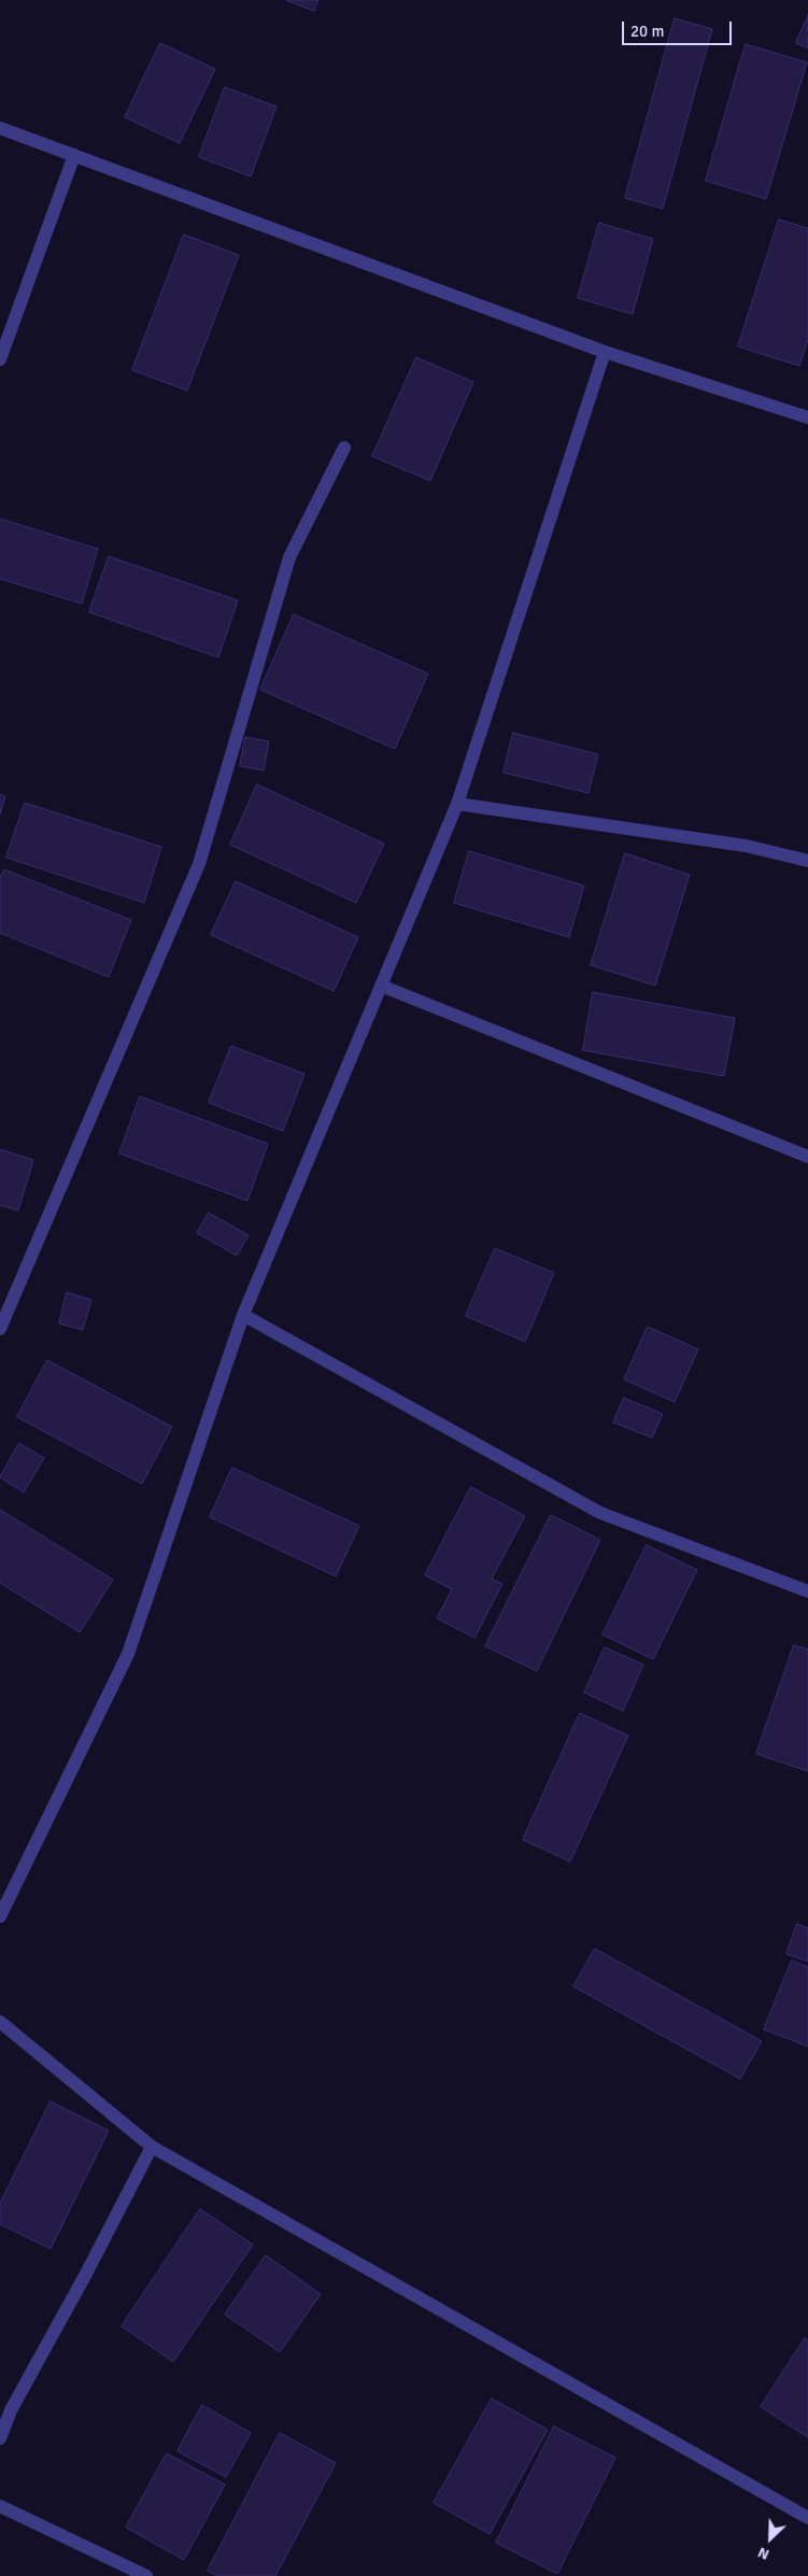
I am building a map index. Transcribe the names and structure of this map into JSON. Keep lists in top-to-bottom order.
{
  "scale_bar": "20 m",
  "north": "bottom left"
}
